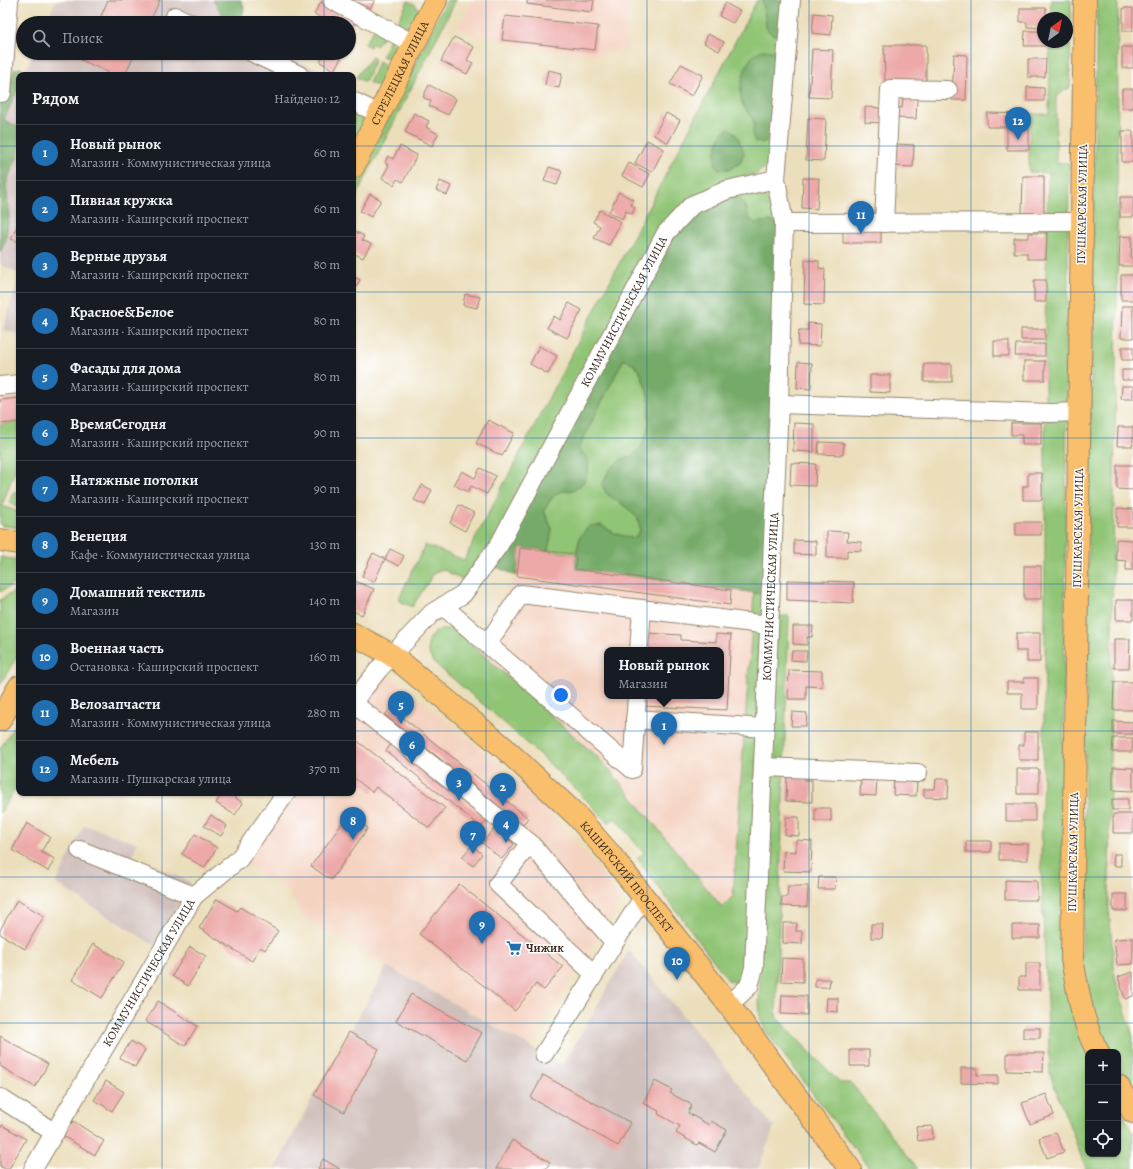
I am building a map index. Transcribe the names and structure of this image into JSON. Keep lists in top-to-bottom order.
{
  "streets": {
    "main road": ["СТРЕЛЕЦКАЯ УЛИЦА", "ПУШКАРСКАЯ УЛИЦА", "КАШИРСКИЙ ПРОСПЕКТ"],
    "street": ["КОММУНИСТИЧЕСКАЯ УЛИЦА"]
  },
  "crossings": [
    ["КОММУНИСТИЧЕСКАЯ УЛИЦА", "КАШИРСКИЙ ПРОСПЕКТ"]
  ],
  "places": {
    "supermarket": ["Чижик"]
  },
  "north": "top right",
  "page": {
    "search": "Поиск",
    "heading": ["Рядом", "Найдено: 12"],
    "pins": [
      "12",
      "11",
      "5",
      "1",
      "6",
      "3",
      "2",
      "8",
      "4",
      "7",
      "9",
      "10"
    ],
    "list": [
      {
        "mark": "1",
        "name": "Новый рынок",
        "note": "Магазин · Коммунистическая улица",
        "value": "60 m"
      },
      {
        "mark": "2",
        "name": "Пивная кружка",
        "note": "Магазин · Каширский проспект",
        "value": "60 m"
      },
      {
        "mark": "3",
        "name": "Верные друзья",
        "note": "Магазин · Каширский проспект",
        "value": "80 m"
      },
      {
        "mark": "4",
        "name": "Красное&Белое",
        "note": "Магазин · Каширский проспект",
        "value": "80 m"
      },
      {
        "mark": "5",
        "name": "Фасады для дома",
        "note": "Магазин · Каширский проспект",
        "value": "80 m"
      },
      {
        "mark": "6",
        "name": "ВремяСегодня",
        "note": "Магазин · Каширский проспект",
        "value": "90 m"
      },
      {
        "mark": "7",
        "name": "Натяжные потолки",
        "note": "Магазин · Каширский проспект",
        "value": "90 m"
      },
      {
        "mark": "8",
        "name": "Венеция",
        "note": "Кафе · Коммунистическая улица",
        "value": "130 m"
      },
      {
        "mark": "9",
        "name": "Домашний текстиль",
        "note": "Магазин",
        "value": "140 m"
      },
      {
        "mark": "10",
        "name": "Военная часть",
        "note": "Остановка · Каширский проспект",
        "value": "160 m"
      },
      {
        "mark": "11",
        "name": "Велозапчасти",
        "note": "Магазин · Коммунистическая улица",
        "value": "280 m"
      },
      {
        "mark": "12",
        "name": "Мебель",
        "note": "Магазин · Пушкарская улица",
        "value": "370 m"
      }
    ],
    "popup": ["Новый рынок", "Магазин"],
    "map_buttons": ["+", "−"]
  }
}
